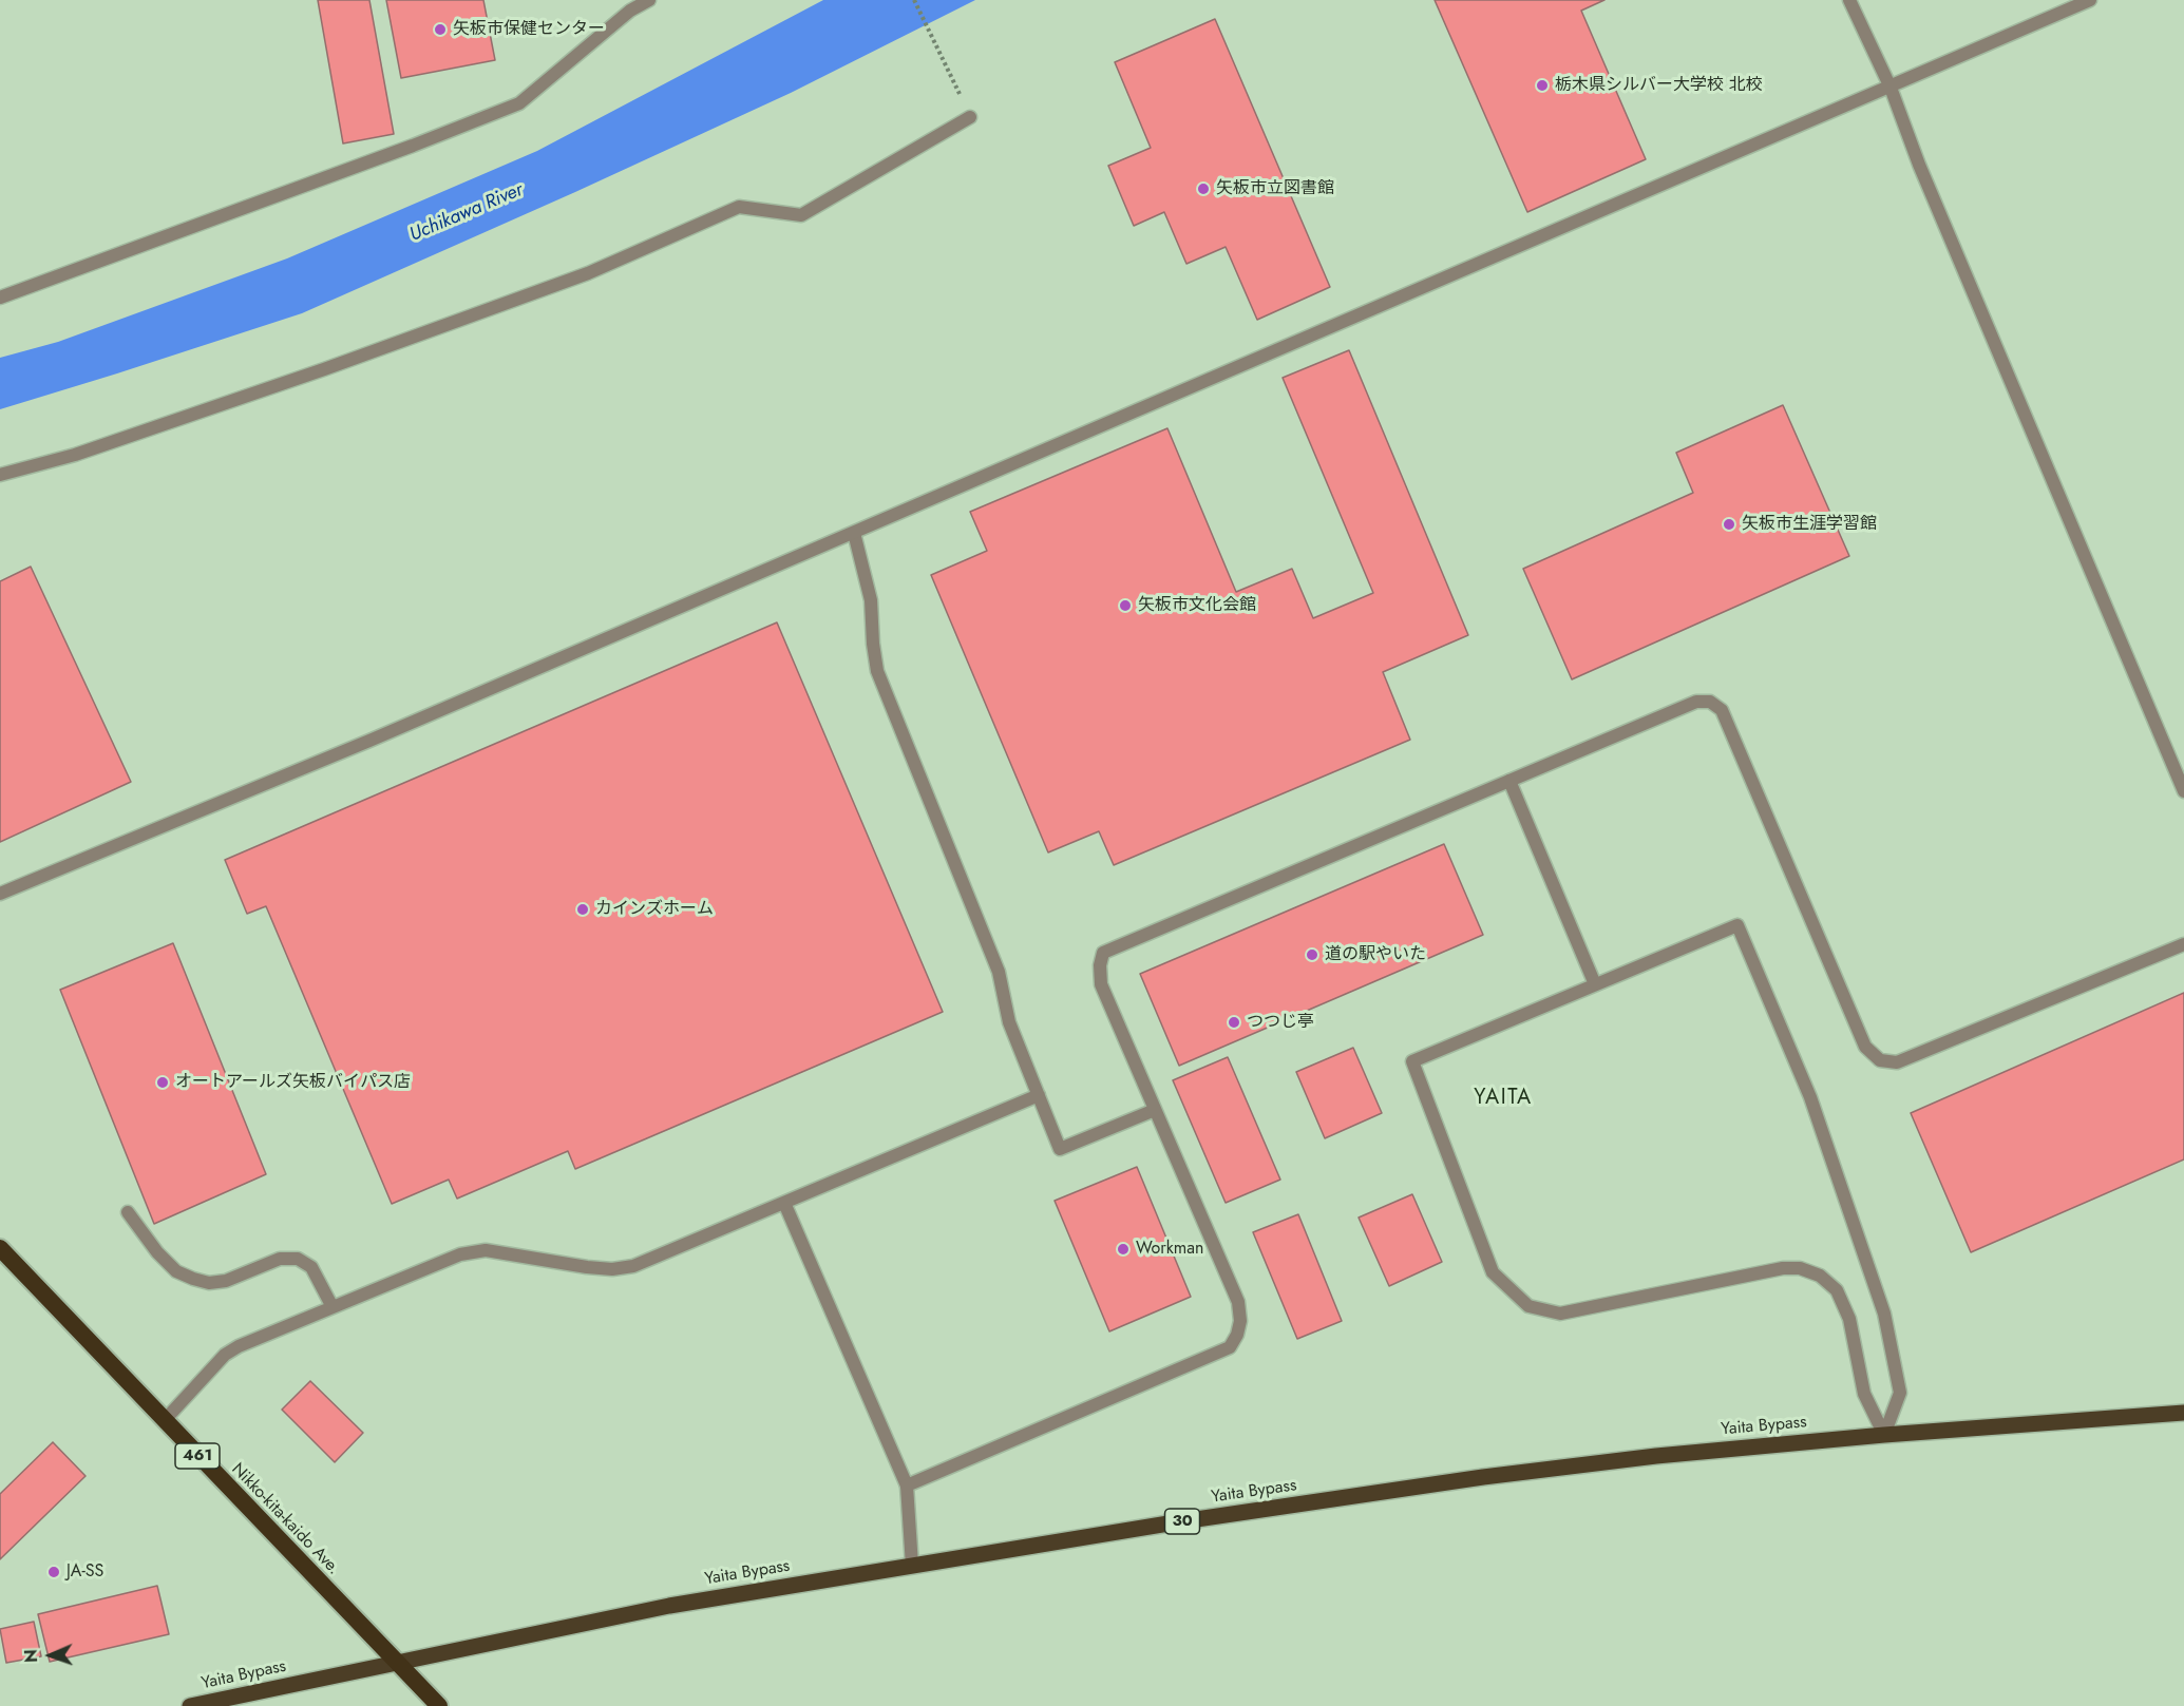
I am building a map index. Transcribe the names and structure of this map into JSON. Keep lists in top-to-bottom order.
{
  "streets": {
    "highway": ["461", "Nikko-kita-kaido Ave."],
    "main road": ["Yaita Bypass", "30"]
  },
  "crossings": [
    ["Yaita Bypass", "Nikko-kita-kaido Ave."]
  ],
  "districts": ["YAITA"],
  "water": ["Uchikawa River"],
  "places": [
    "矢板市保健センター",
    "栃木県シルバー大学校 北校",
    "矢板市立図書館",
    "矢板市生涯学習館",
    "矢板市文化会館",
    "カインズホーム",
    "道の駅やいた",
    "つつじ亭",
    "オートアールズ矢板バイパス店",
    "Workman",
    "JA-SS"
  ],
  "north": "left"
}
